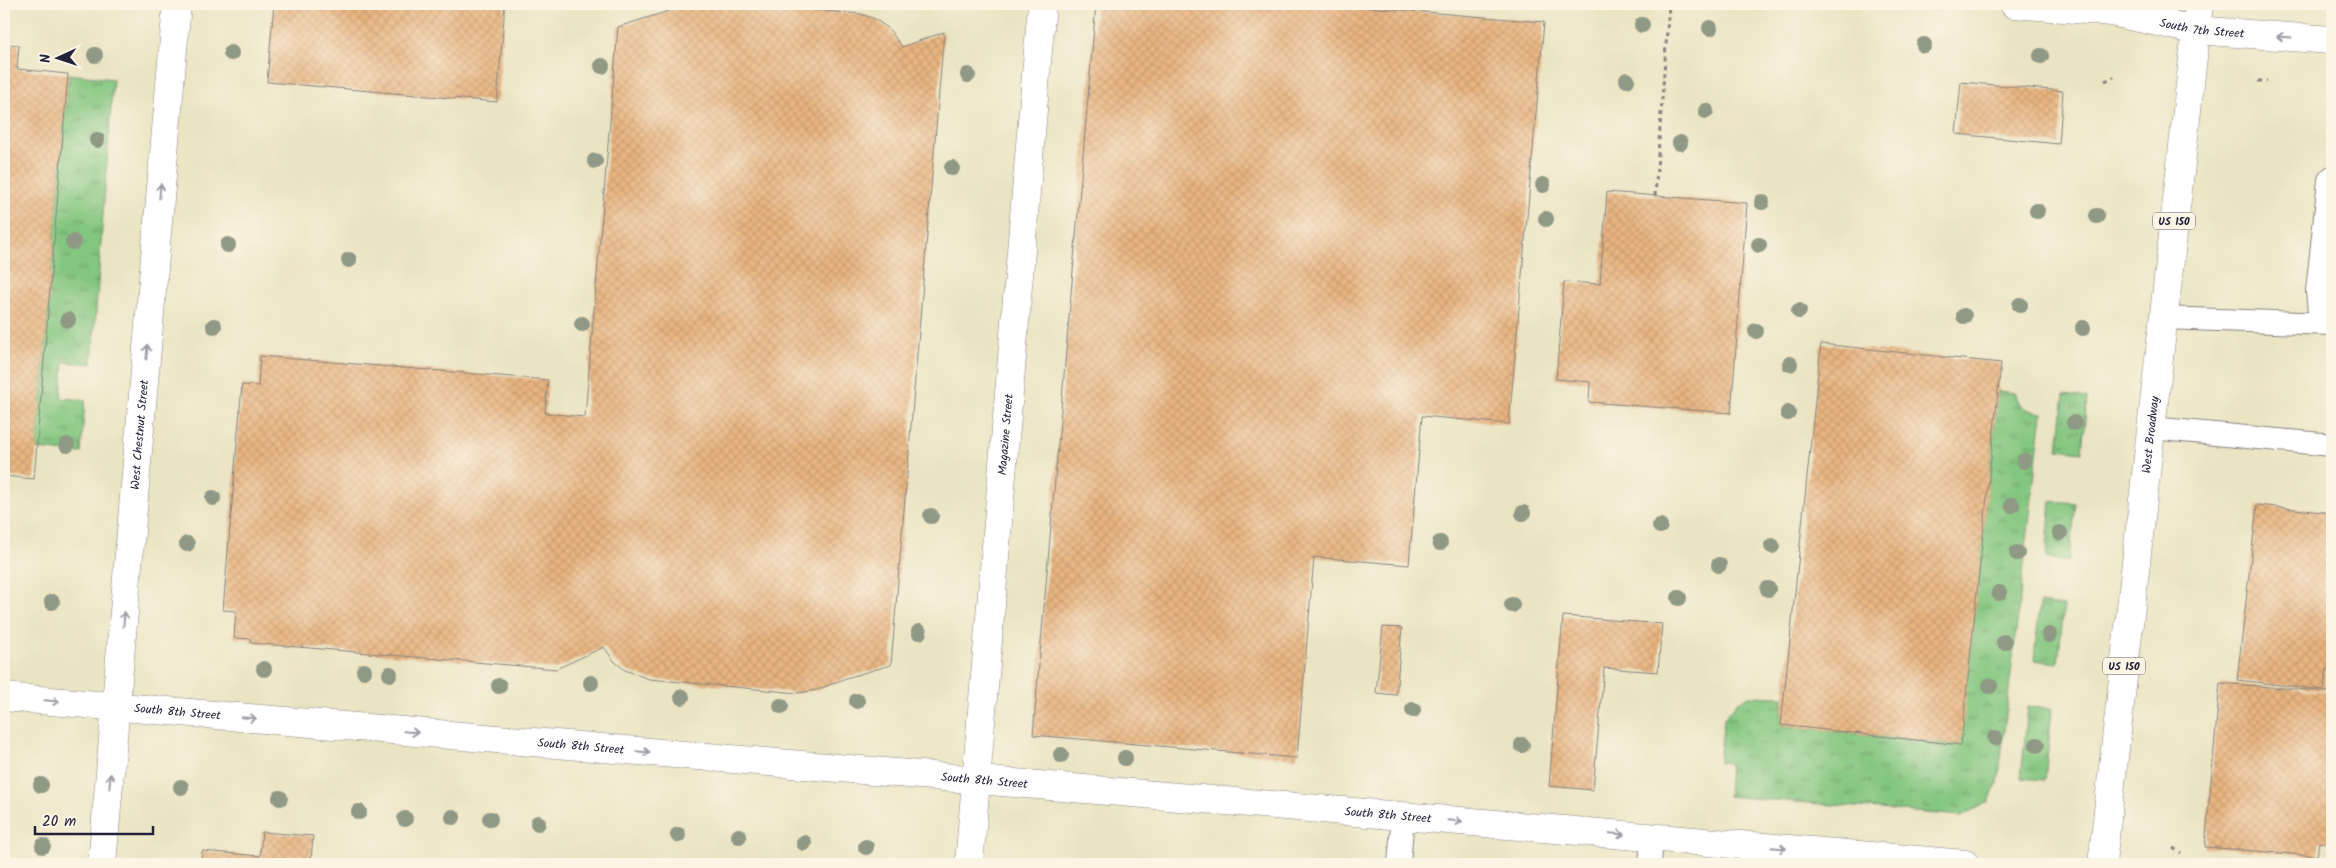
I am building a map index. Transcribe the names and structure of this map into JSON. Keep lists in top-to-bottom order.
{
  "streets": {
    "street": [
      "South 7th Street",
      "US 150",
      "West Chestnut Street",
      "Magazine Street",
      "West Broadway",
      "South 8th Street"
    ]
  },
  "crossings": [
    ["South 7th Street", "West Broadway"],
    ["West Chestnut Street", "South 8th Street"],
    ["Magazine Street", "South 8th Street"]
  ],
  "one_way": ["South 7th Street", "West Chestnut Street", "South 8th Street"],
  "scale_bar": "20 m",
  "north": "left"
}
